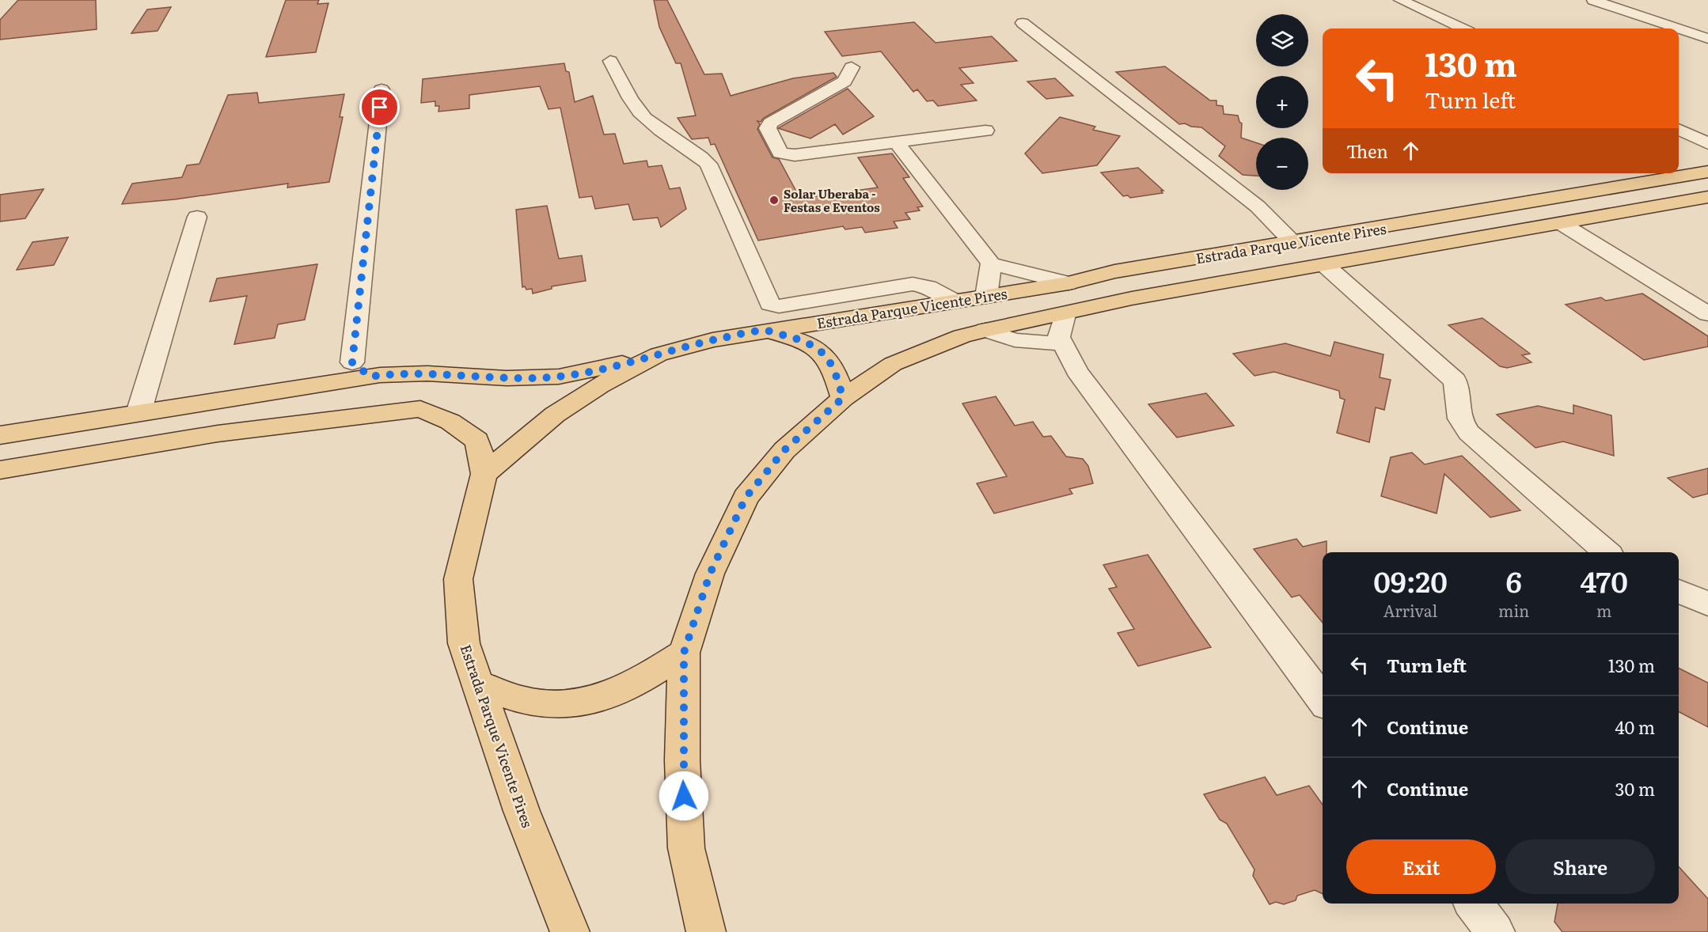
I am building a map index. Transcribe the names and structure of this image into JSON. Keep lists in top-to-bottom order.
{
  "streets": {
    "main road": ["Estrada Parque Vicente Pires"]
  },
  "places": ["Solar Uberaba - Festas e Eventos"],
  "page": {
    "map_buttons": ["+", "−"],
    "turn": ["130 m", "Turn left"],
    "then": "Then",
    "eta": [
      "09:20",
      "Arrival",
      "6",
      "min",
      "470",
      "m"
    ],
    "list": [
      {
        "name": "Turn left",
        "value": "130 m"
      },
      {
        "name": "Continue",
        "value": "40 m"
      },
      {
        "name": "Continue",
        "value": "30 m"
      }
    ],
    "buttons": ["Exit", "Share"]
  }
}
